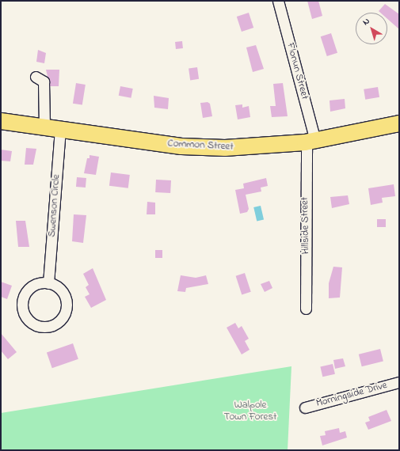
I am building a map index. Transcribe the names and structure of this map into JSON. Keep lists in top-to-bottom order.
{
  "streets": {
    "main road": ["Common Street"],
    "street": [
      "Flonun Street",
      "Swenson Circle",
      "Hillside Street",
      "Morningside Drive"
    ]
  },
  "crossings": [
    ["Flonun Street", "Common Street"],
    ["Flonun Street", "Hillside Street"],
    ["Common Street", "Swenson Circle"],
    ["Common Street", "Hillside Street"]
  ],
  "parks": ["Walpole Town Forest"],
  "north": "top left"
}
